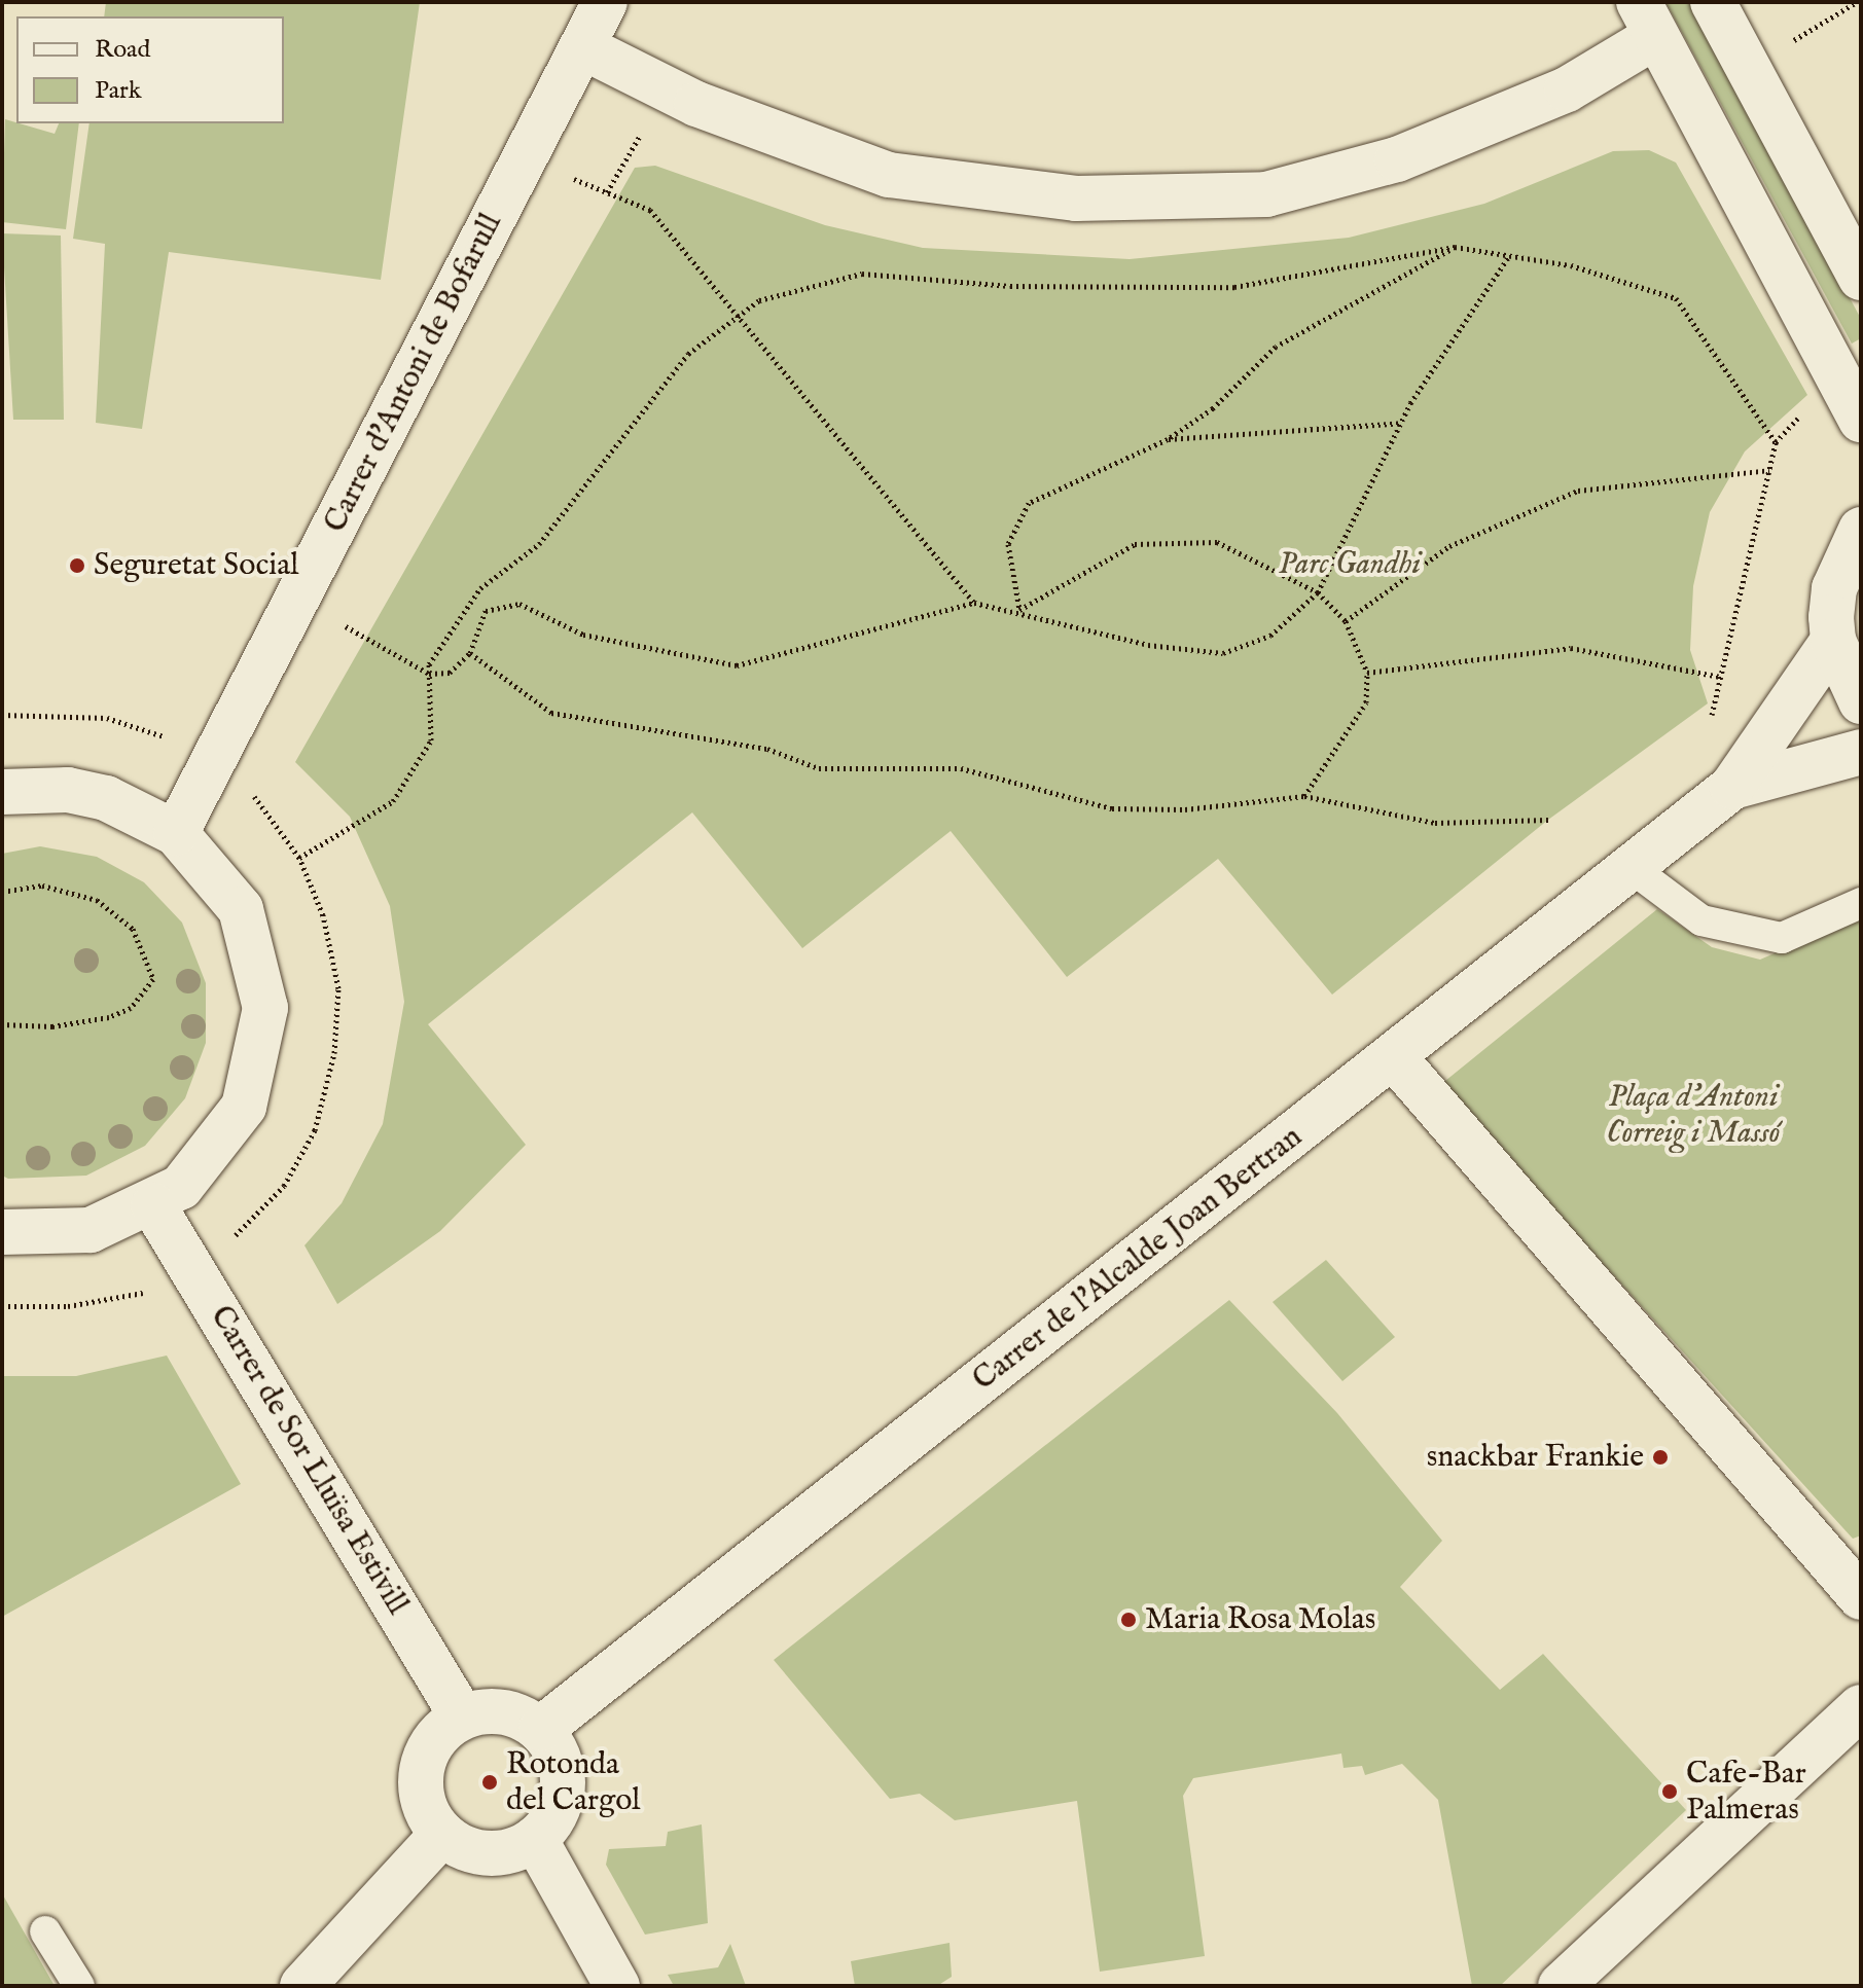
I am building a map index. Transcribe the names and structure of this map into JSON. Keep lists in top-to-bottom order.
{
  "streets": {
    "street": ["Carrer d'Antoni de Bofarull", "Carrer de l'Alcalde Joan Bertran", "Carrer de Sor Lluïsa Estivill"]
  },
  "crossings": [
    ["Carrer de l'Alcalde Joan Bertran", "Carrer de Sor Lluïsa Estivill"]
  ],
  "parks": ["Parc Gandhi", "Plaça d'Antoni Correig i Massó"],
  "places": [
    "Seguretat Social",
    "snackbar Frankie",
    "Maria Rosa Molas",
    "Rotonda del Cargol",
    "Cafe-Bar Palmeras"
  ],
  "legend": ["Road", "Park"]
}
